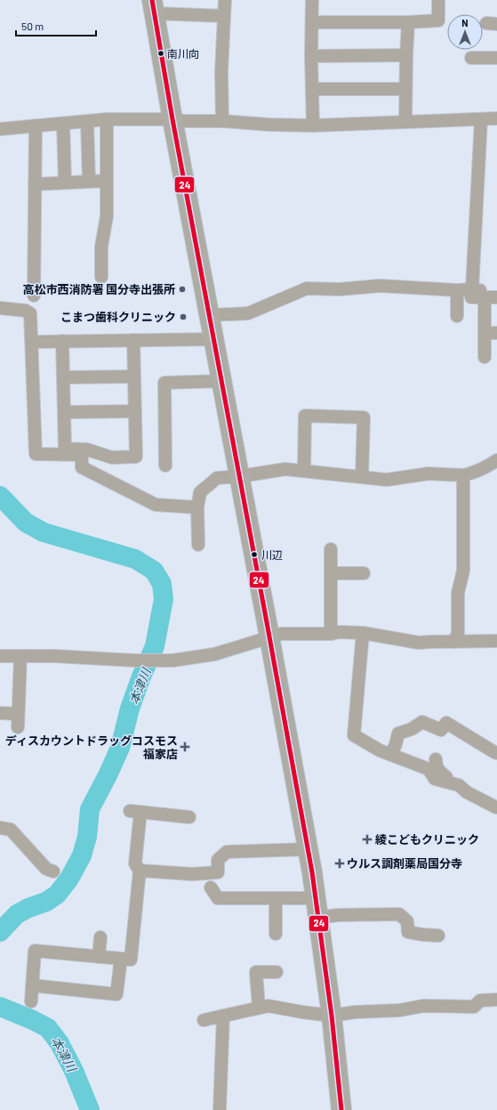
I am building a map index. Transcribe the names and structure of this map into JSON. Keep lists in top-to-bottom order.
{
  "water": ["本津川"],
  "places": {
    "other": [
      "南川向",
      "高松市西消防署 国分寺出張所",
      "こまつ歯科クリニック",
      "川辺"
    ],
    "health": ["ディスカウントドラッグコスモス 福家店", "綾こどもクリニック", "ウルス調剤薬局国分寺"]
  },
  "lines": ["transit line 24"],
  "scale_bar": "50 m",
  "north": "top"
}
